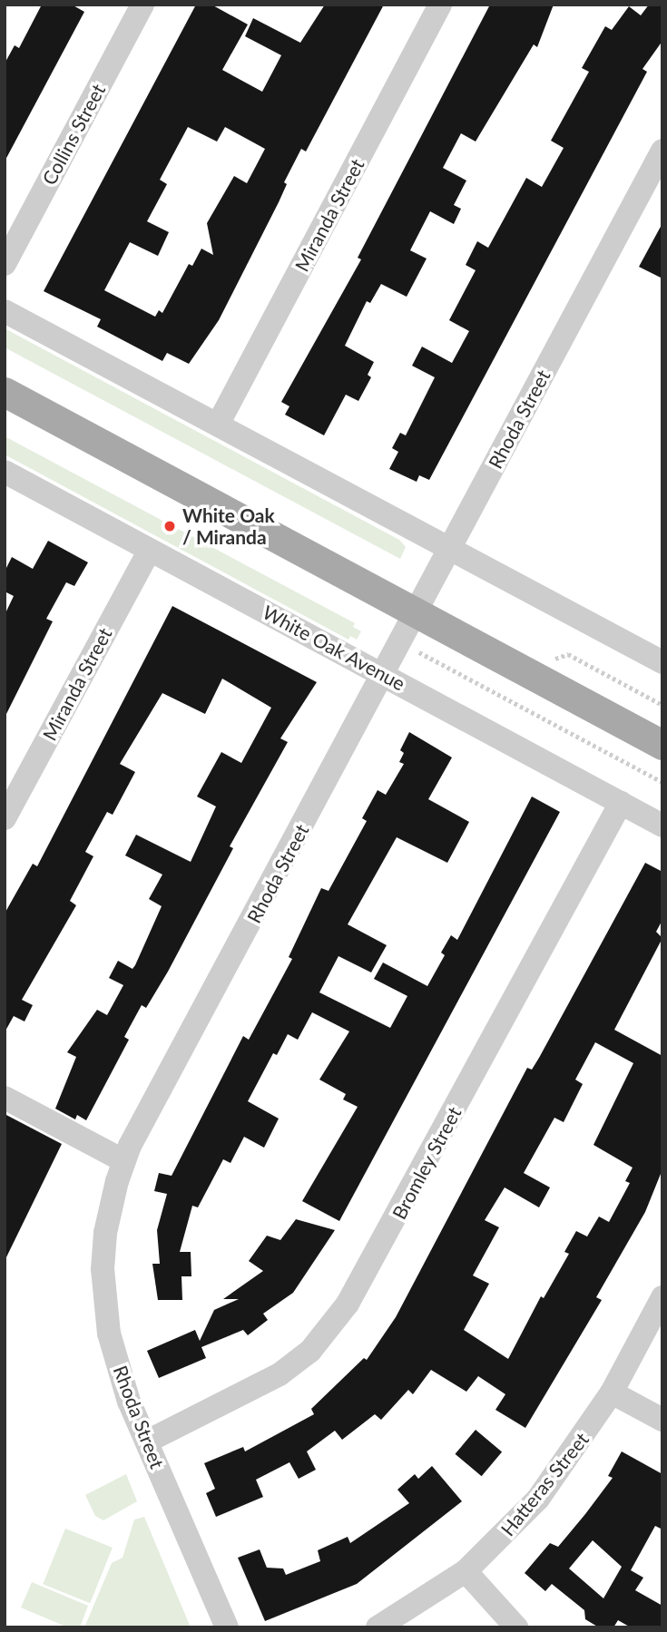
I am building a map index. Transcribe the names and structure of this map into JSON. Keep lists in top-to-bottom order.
{
  "streets": {
    "street": [
      "Collins Street",
      "Miranda Street",
      "Rhoda Street",
      "White Oak Avenue",
      "Bromley Street",
      "Hatteras Street"
    ]
  },
  "crossings": [
    ["Miranda Street", "White Oak Avenue"],
    ["Rhoda Street", "White Oak Avenue"],
    ["Rhoda Street", "Bromley Street"],
    ["White Oak Avenue", "Bromley Street"]
  ],
  "places": ["White Oak / Miranda"]
}
